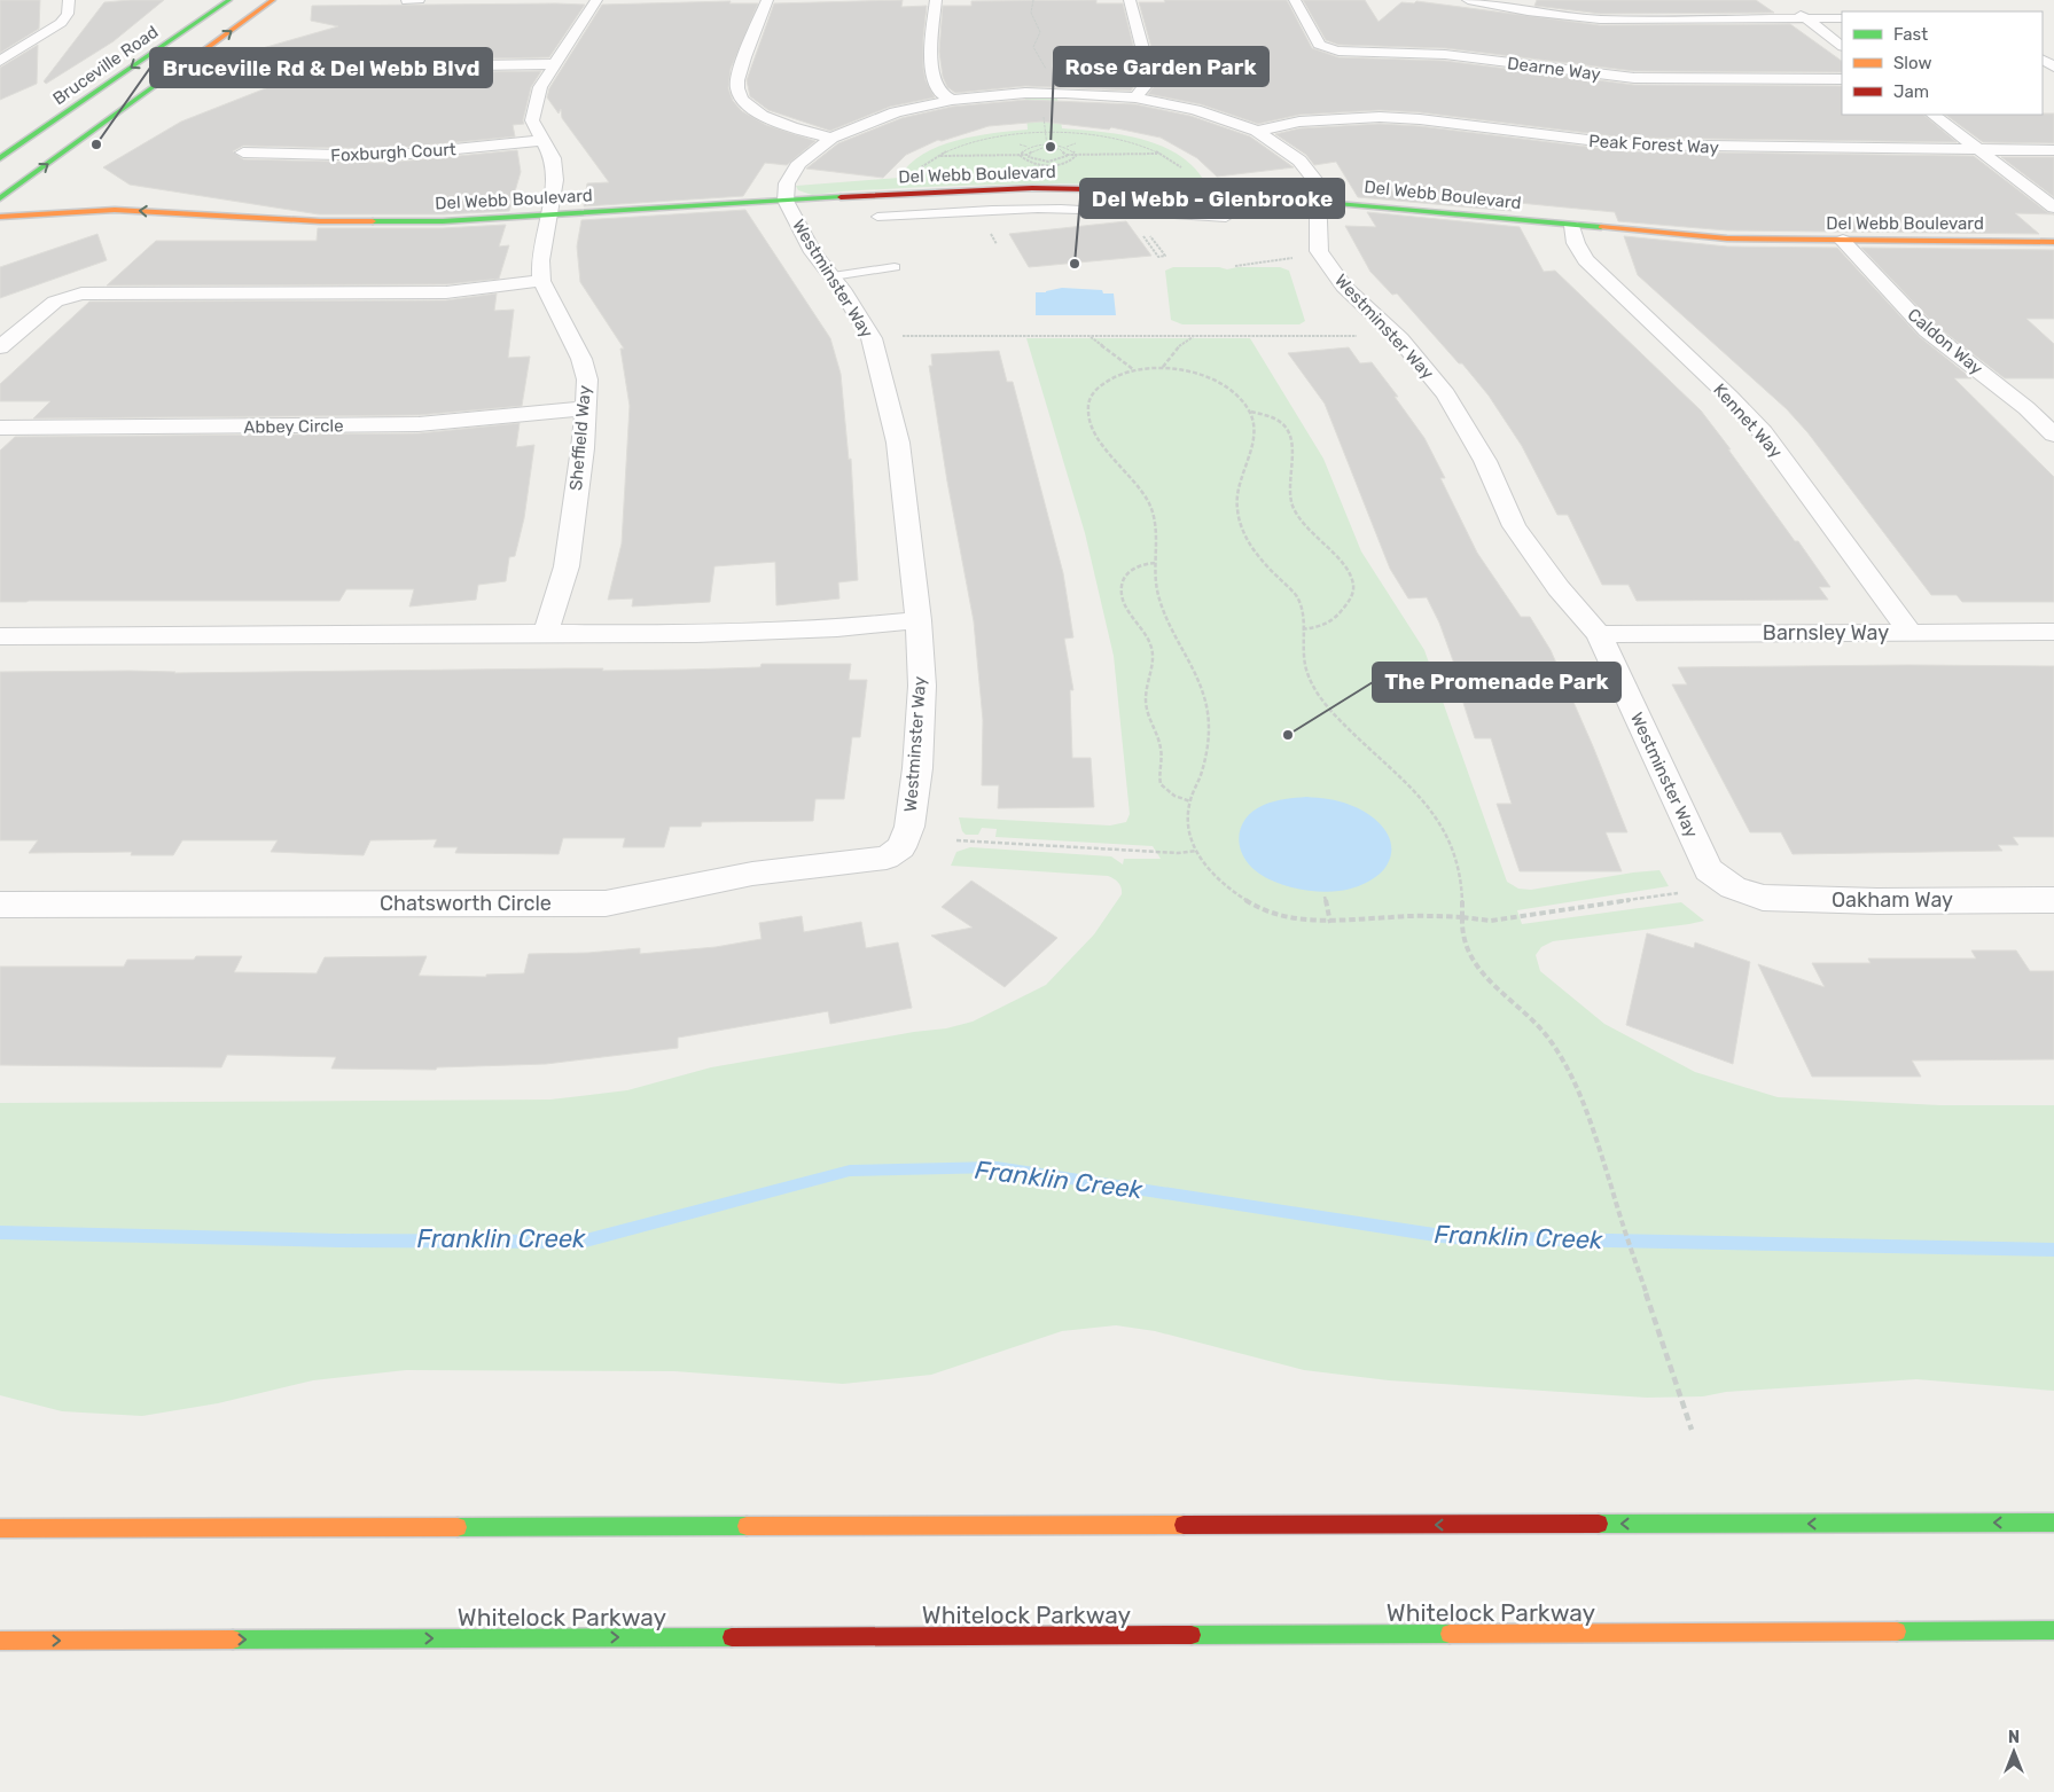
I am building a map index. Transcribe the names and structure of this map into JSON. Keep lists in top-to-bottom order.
{
  "streets": {
    "main road": ["Bruceville Road", "Del Webb Boulevard", "Whitelock Parkway"],
    "street": [
      "Dearne Way",
      "Peak Forest Way",
      "Foxburgh Court",
      "Westminster Way",
      "Caldon Way",
      "Kennet Way",
      "Abbey Circle",
      "Sheffield Way",
      "Barnsley Way",
      "Oakham Way",
      "Chatsworth Circle"
    ]
  },
  "crossings": [
    ["Peak Forest Way", "Westminster Way"],
    ["Foxburgh Court", "Sheffield Way"],
    ["Del Webb Boulevard", "Westminster Way"],
    ["Del Webb Boulevard", "Caldon Way"],
    ["Del Webb Boulevard", "Kennet Way"],
    ["Del Webb Boulevard", "Sheffield Way"],
    ["Westminster Way", "Barnsley Way"],
    ["Westminster Way", "Oakham Way"],
    ["Westminster Way", "Chatsworth Circle"],
    ["Kennet Way", "Barnsley Way"],
    ["Abbey Circle", "Sheffield Way"]
  ],
  "water": ["Franklin Creek"],
  "places": [
    "Bruceville Rd & Del Webb Blvd",
    "Rose Garden Park",
    "Del Webb - Glenbrooke",
    "The Promenade Park"
  ],
  "legend": ["Fast", "Slow", "Jam"],
  "north": "top"
}
